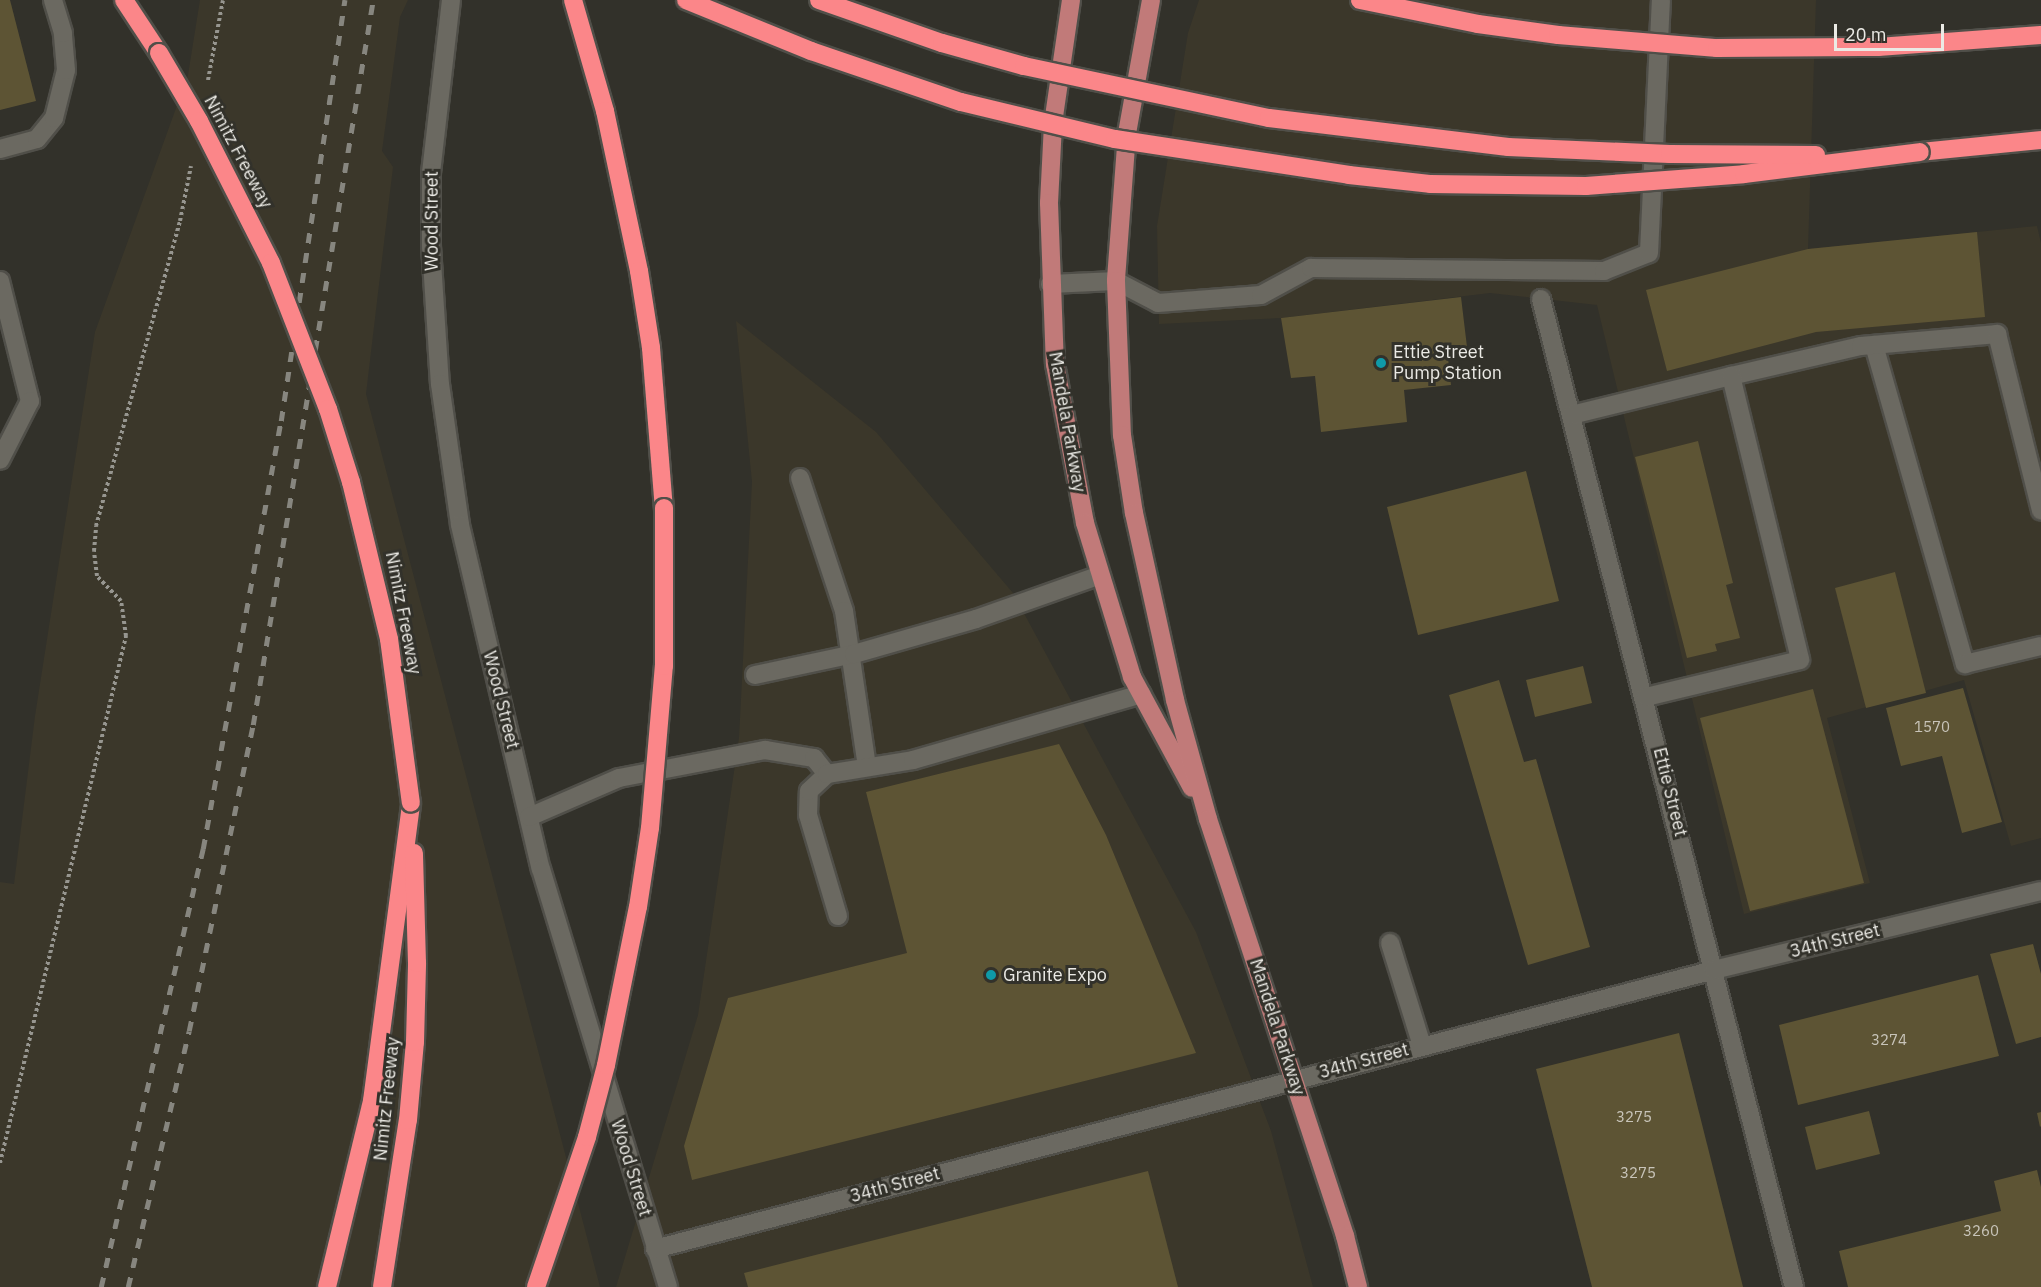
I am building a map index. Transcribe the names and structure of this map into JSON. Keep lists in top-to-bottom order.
{
  "streets": {
    "highway": ["Nimitz Freeway"],
    "main road": ["Mandela Parkway"],
    "street": ["Wood Street", "Ettie Street", "34th Street"]
  },
  "crossings": [
    ["Wood Street", "34th Street"],
    ["Mandela Parkway", "34th Street"],
    ["Ettie Street", "34th Street"]
  ],
  "places": ["Ettie Street Pump Station", "Granite Expo"],
  "house_numbers": [
    "1570",
    "3274",
    "3275",
    "3275",
    "3260"
  ],
  "scale_bar": "20 m"
}
